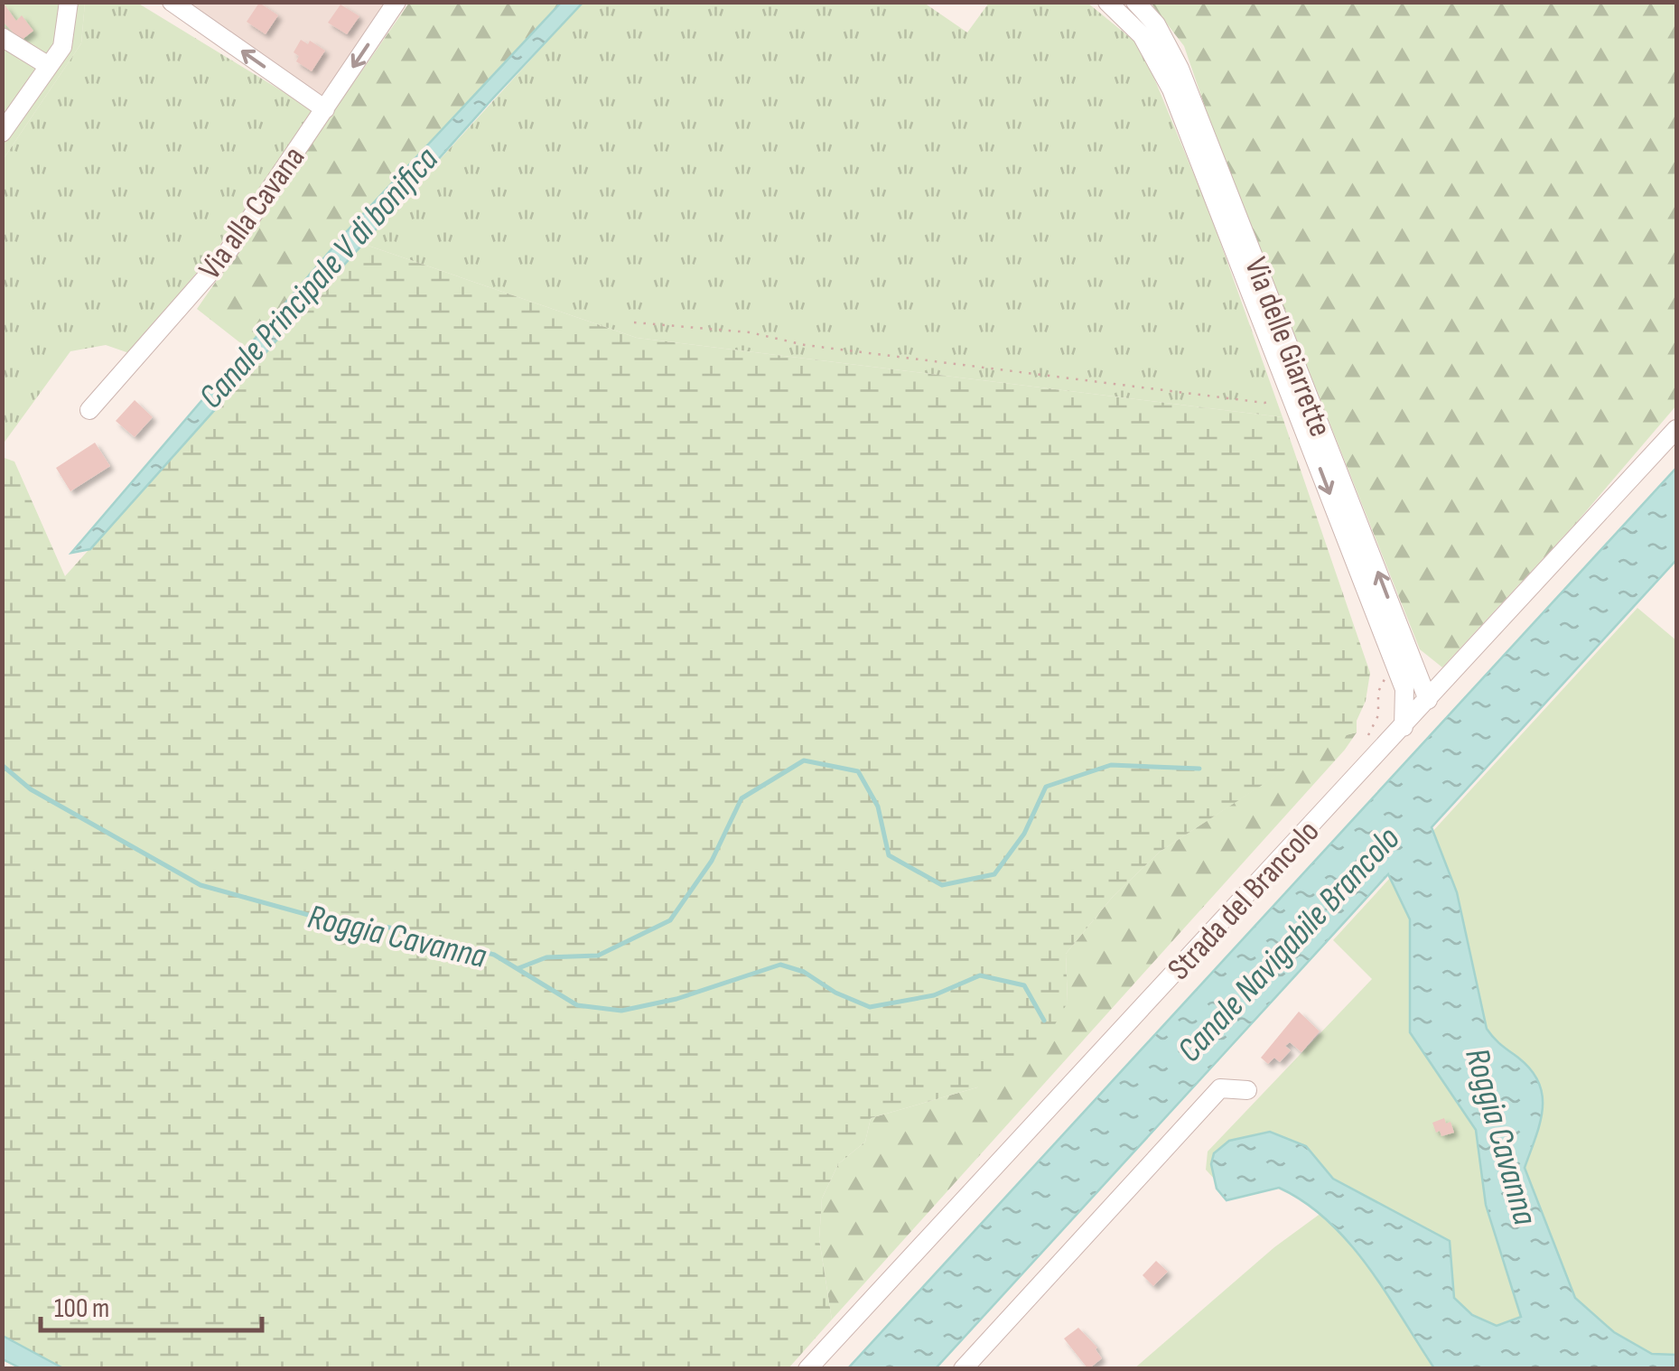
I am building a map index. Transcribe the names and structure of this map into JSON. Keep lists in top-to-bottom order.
{
  "streets": {
    "street": ["Via alla Cavana", "Via delle Giarrette", "Strada del Brancolo"]
  },
  "crossings": [
    ["Via delle Giarrette", "Strada del Brancolo"]
  ],
  "water": ["Canale Principale V di bonifica", "Roggia Cavanna", "Canale Navigabile Brancolo"],
  "scale_bar": "100 m"
}
